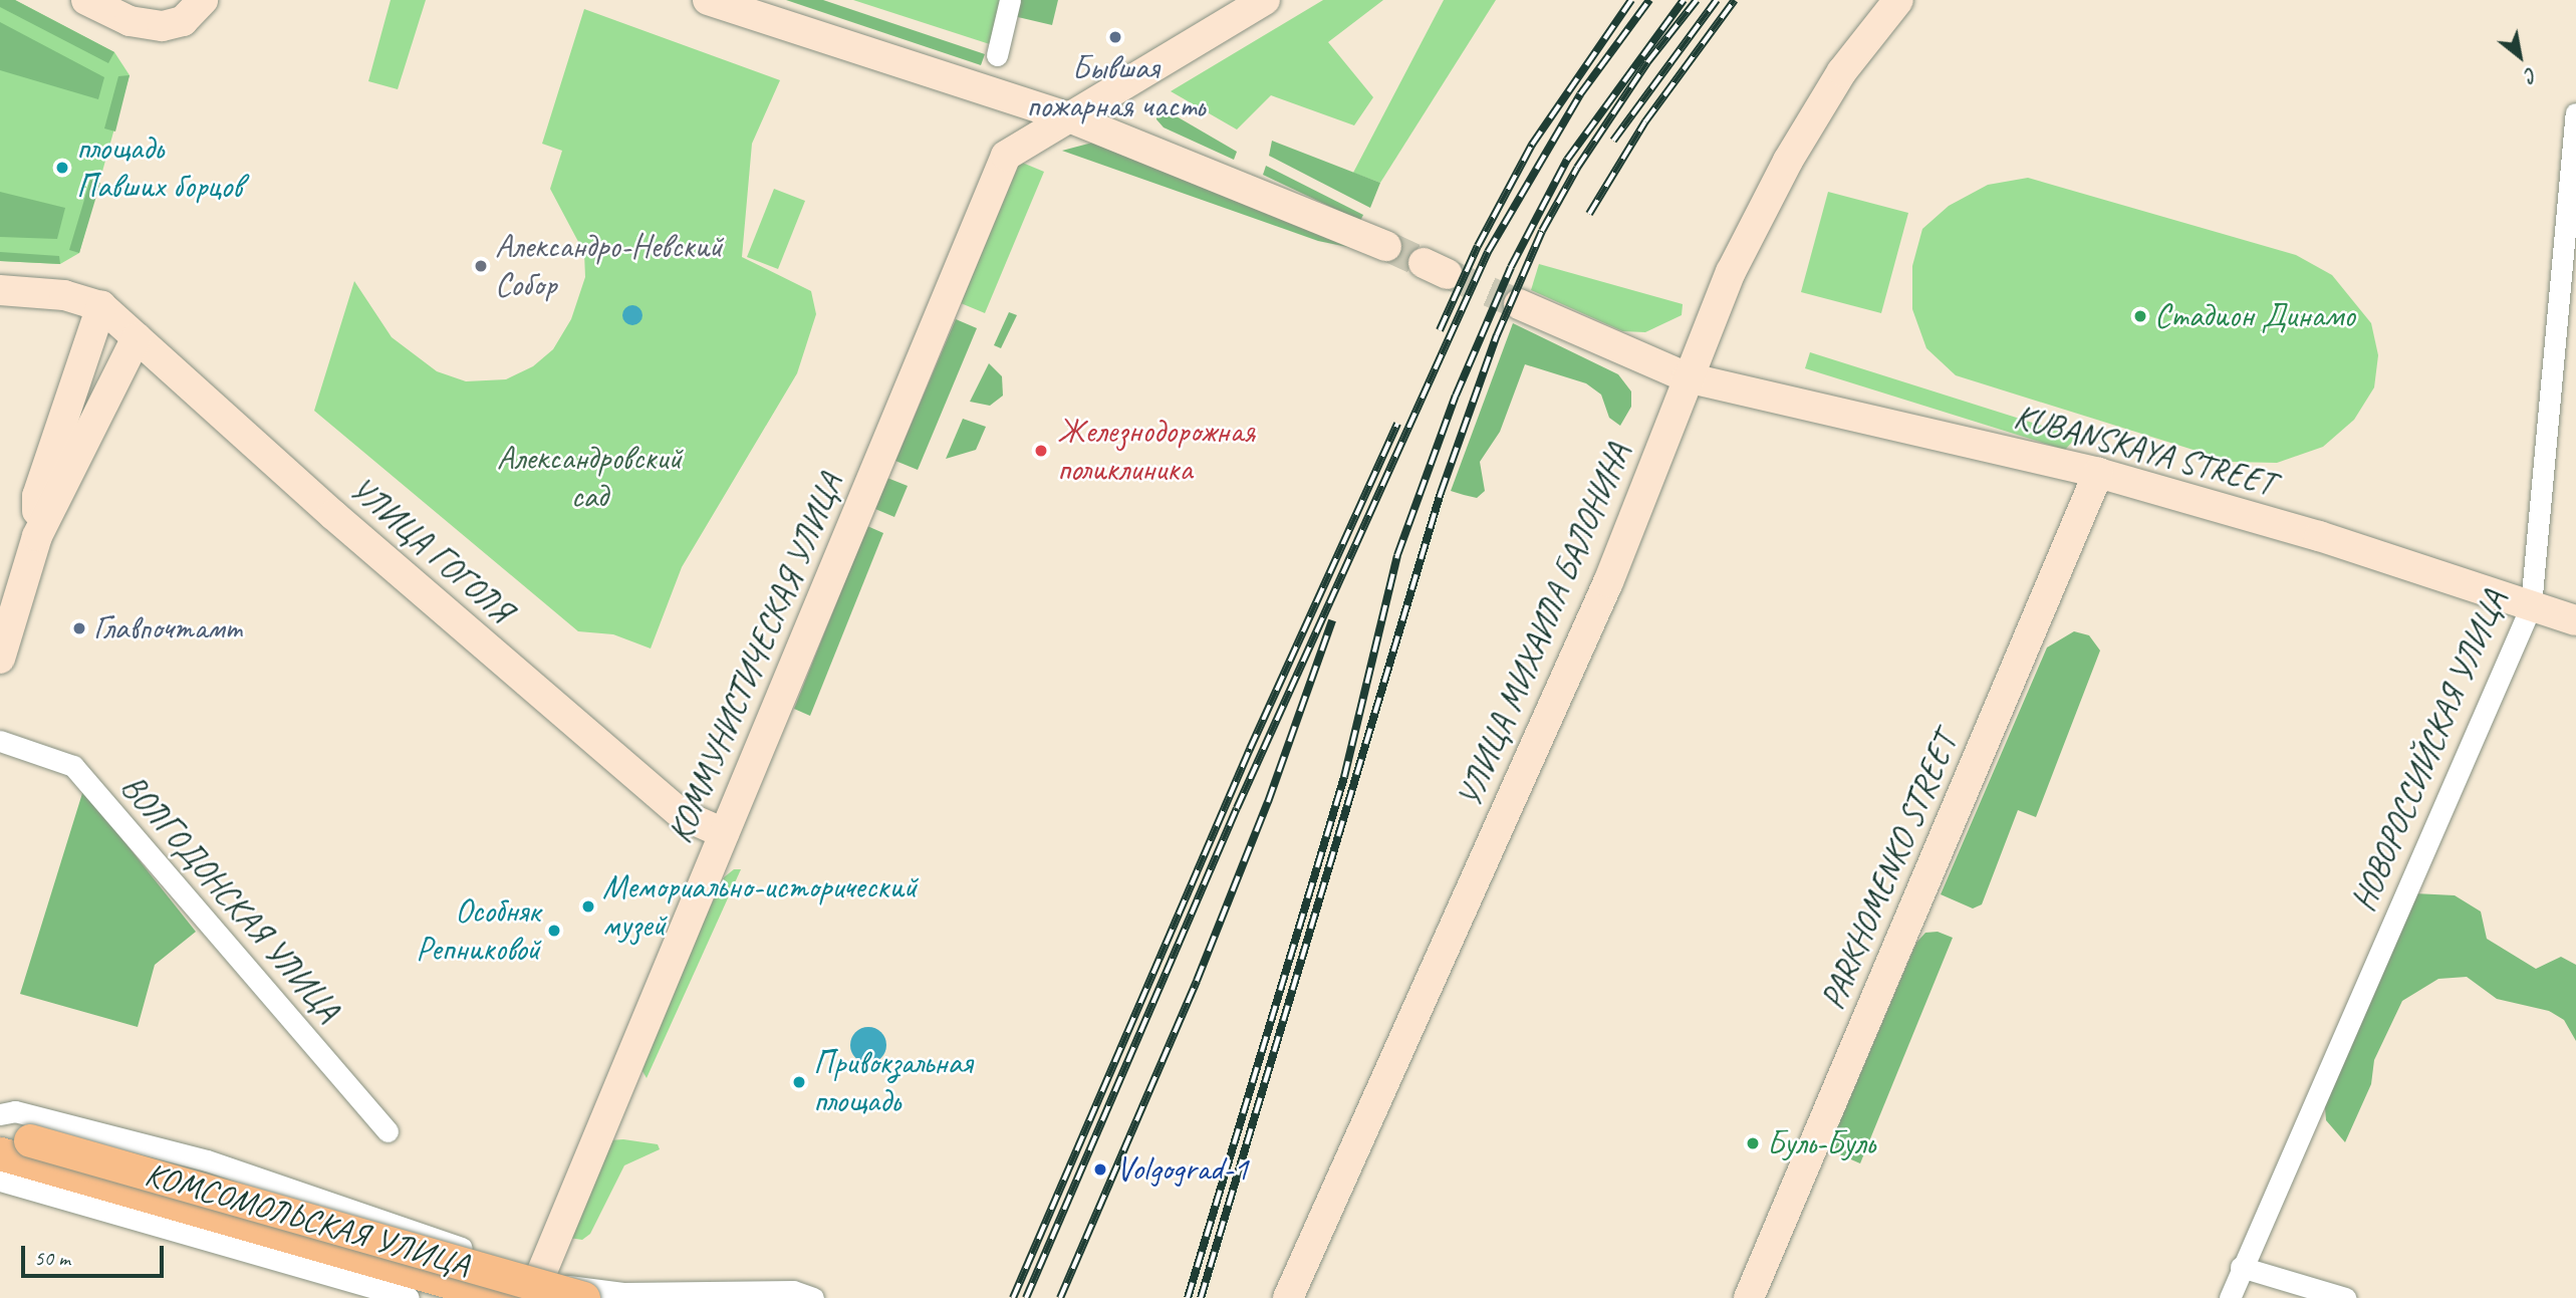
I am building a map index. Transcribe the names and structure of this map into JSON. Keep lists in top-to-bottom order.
{
  "streets": {
    "main road": ["КОМСОМОЛЬСКАЯ УЛИЦА"],
    "street": [
      "KUBANSKAYA STREET",
      "УЛИЦА ГОГОЛЯ",
      "УЛИЦА МИХАИЛА БАЛОНИНА",
      "КОММУНИСТИЧЕСКАЯ УЛИЦА",
      "НОВОРОССИЙСКАЯ УЛИЦА",
      "PARKHOMENKO STREET",
      "ВОЛГОДОНСКАЯ УЛИЦА"
    ]
  },
  "crossings": [
    ["KUBANSKAYA STREET", "УЛИЦА МИХАИЛА БАЛОНИНА"],
    ["KUBANSKAYA STREET", "НОВОРОССИЙСКАЯ УЛИЦА"],
    ["KUBANSKAYA STREET", "PARKHOMENKO STREET"],
    ["УЛИЦА ГОГОЛЯ", "КОММУНИСТИЧЕСКАЯ УЛИЦА"],
    ["КОММУНИСТИЧЕСКАЯ УЛИЦА", "КОМСОМОЛЬСКАЯ УЛИЦА"]
  ],
  "parks": ["Александровский сад"],
  "places": [
    "Бывшая пожарная часть",
    "площадь Павших борцов",
    "Александро-Невский Собор",
    "Стадион Динамо",
    "Железнодорожная поликлиника",
    "Главпочтамт",
    "Мемориально-исторический музей",
    "Особняк Репниковой",
    "Привокзальная площадь",
    "Буль-Буль",
    "Volgograd-1"
  ],
  "scale_bar": "50 m",
  "north": "bottom right"
}
